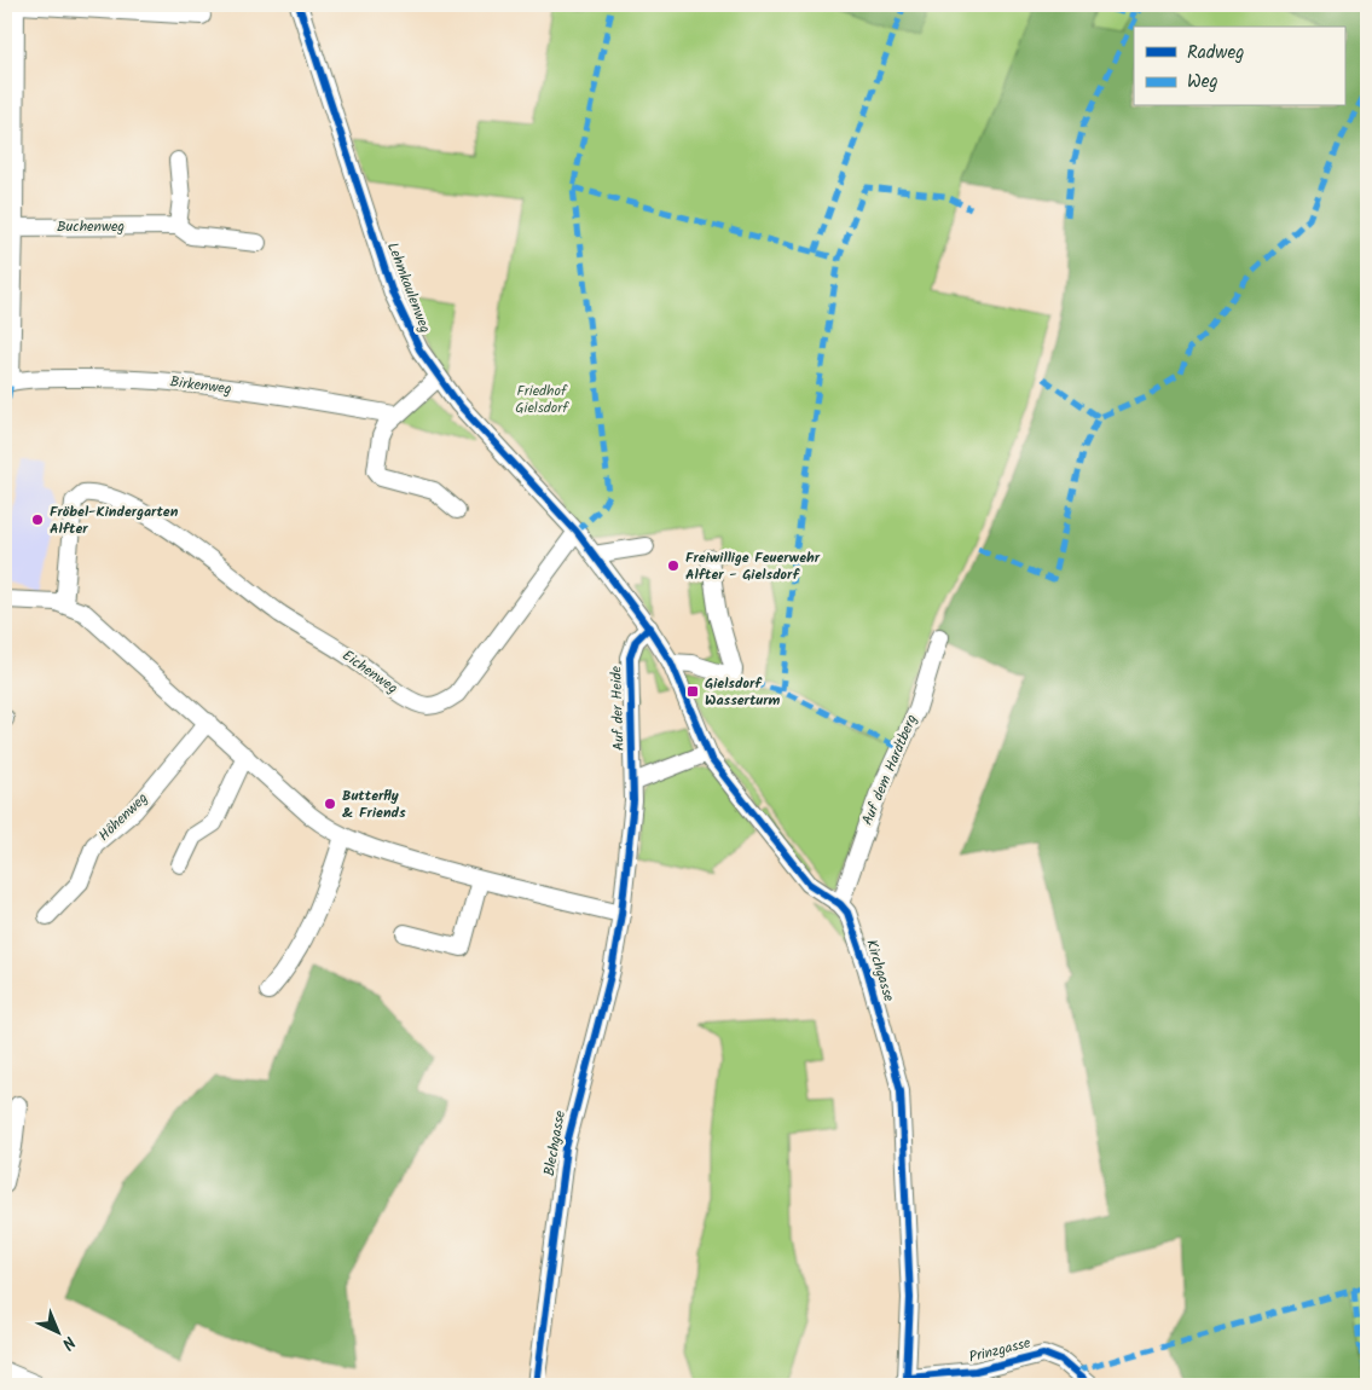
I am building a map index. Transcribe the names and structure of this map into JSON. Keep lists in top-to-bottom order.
{
  "streets": {
    "street": [
      "Buchenweg",
      "Lehmkaulenweg",
      "Birkenweg",
      "Eichenweg",
      "Auf der Heide",
      "Auf dem Hardtberg",
      "Höhenweg",
      "Kirchgasse",
      "Blechgasse",
      "Prinzgasse"
    ]
  },
  "crossings": [
    ["Lehmkaulenweg", "Eichenweg"],
    ["Auf der Heide", "Blechgasse"],
    ["Auf dem Hardtberg", "Kirchgasse"],
    ["Kirchgasse", "Prinzgasse"]
  ],
  "parks": ["Friedhof Gielsdorf"],
  "places": {
    "other": ["Fröbel-Kindergarten Alfter", "Freiwillige Feuerwehr Alfter - Gielsdorf", "Butterfly & Friends"],
    "transit": ["Gielsdorf Wasserturm"]
  },
  "legend": ["Radweg", "Weg"],
  "north": "bottom right"
}
